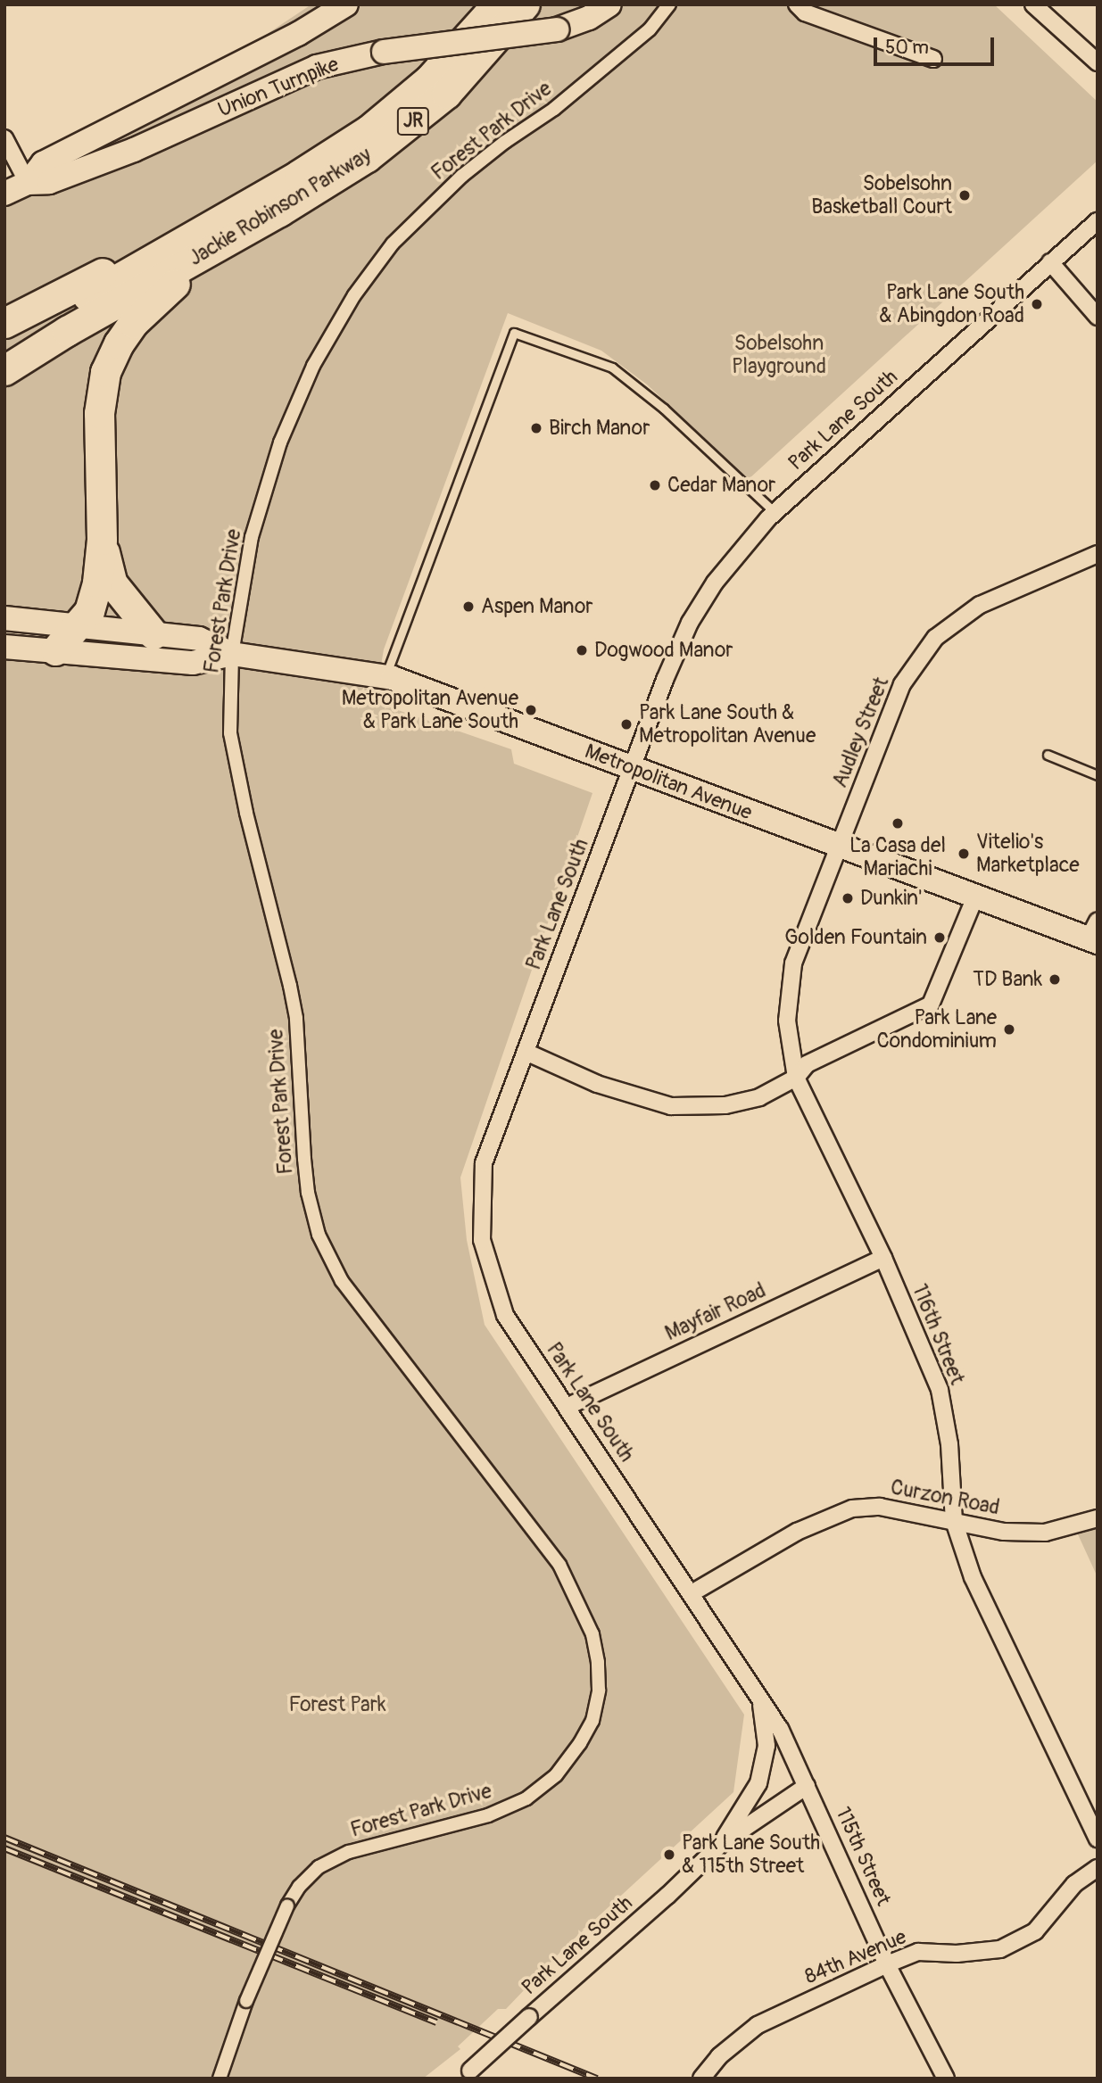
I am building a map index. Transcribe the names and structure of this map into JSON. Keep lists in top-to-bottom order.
{
  "streets": {
    "highway": ["JR", "Jackie Robinson Parkway"],
    "main road": ["Union Turnpike", "Metropolitan Avenue"],
    "street": [
      "Forest Park Drive",
      "Park Lane South",
      "Audley Street",
      "Mayfair Road",
      "116th Street",
      "Curzon Road",
      "115th Street",
      "84th Avenue"
    ]
  },
  "crossings": [
    ["Forest Park Drive", "Metropolitan Avenue"],
    ["Park Lane South", "Metropolitan Avenue"],
    ["Park Lane South", "Mayfair Road"],
    ["Park Lane South", "Curzon Road"],
    ["Park Lane South", "115th Street"],
    ["Audley Street", "Metropolitan Avenue"],
    ["Audley Street", "116th Street"],
    ["Metropolitan Avenue", "116th Street"],
    ["Mayfair Road", "116th Street"],
    ["116th Street", "Curzon Road"],
    ["115th Street", "84th Avenue"]
  ],
  "parks": ["Sobelsohn Playground", "Forest Park"],
  "places": [
    "Sobelsohn Basketball Court",
    "Park Lane South & Abingdon Road",
    "Birch Manor",
    "Cedar Manor",
    "Aspen Manor",
    "Dogwood Manor",
    "Metropolitan Avenue & Park Lane South",
    "Park Lane South & Metropolitan Avenue",
    "La Casa del Mariachi",
    "Vitelio's Marketplace",
    "Dunkin'",
    "Golden Fountain",
    "TD Bank",
    "Park Lane Condominium",
    "Park Lane South & 115th Street"
  ],
  "scale_bar": "50 m"
}
